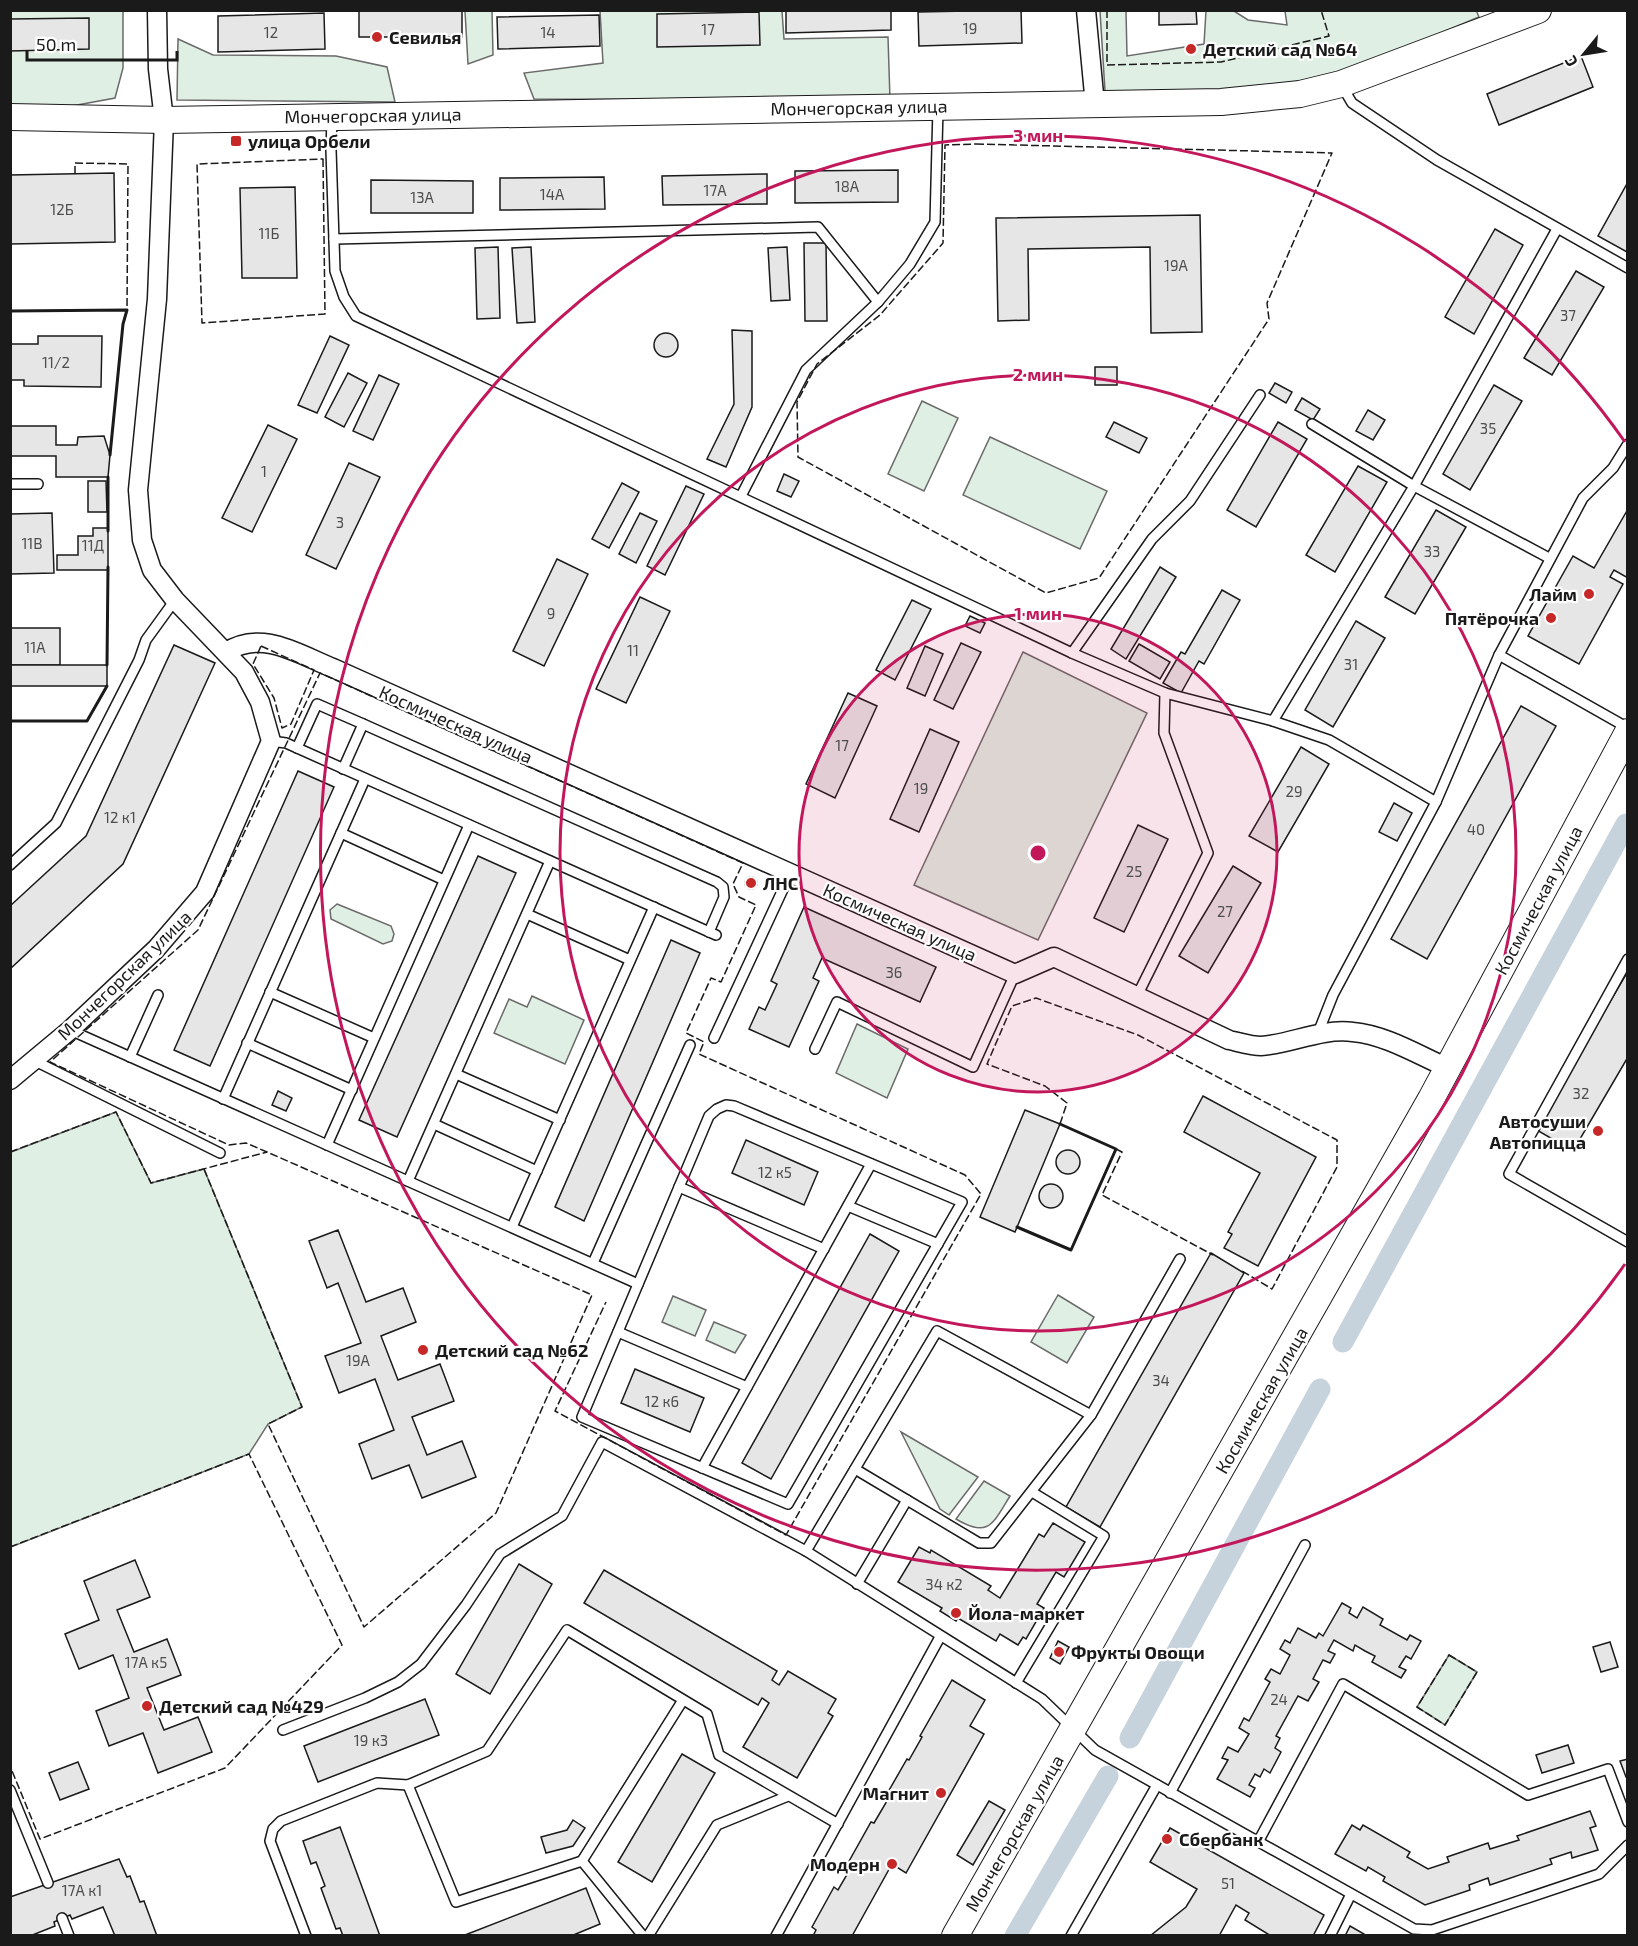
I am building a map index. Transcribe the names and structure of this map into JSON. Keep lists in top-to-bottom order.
{
  "streets": {
    "street": ["Мончегорская улица", "Космическая улица"]
  },
  "crossings": [
    ["Мончегорская улица", "Космическая улица"]
  ],
  "places": {
    "other": [
      "Севилья",
      "Детский сад №64",
      "Лайм",
      "Пятёрочка",
      "ЛНС",
      "Автосуши Автопицца",
      "Детский сад №62",
      "Йола-маркет",
      "Фрукты Овощи",
      "Детский сад №429",
      "Магнит",
      "Сбербанк",
      "Модерн"
    ],
    "transit": ["улица Орбели"]
  },
  "house_numbers": [
    "19",
    "17",
    "12",
    "14",
    "18А",
    "17А",
    "14А",
    "13А",
    "12Б",
    "11Б",
    "19А",
    "37",
    "11/2",
    "35",
    "1",
    "3",
    "11В",
    "11Д",
    "33",
    "9",
    "11А",
    "11",
    "31",
    "17",
    "19",
    "29",
    "12 к1",
    "40",
    "25",
    "27",
    "36",
    "32",
    "12 к5",
    "19А",
    "34",
    "12 к6",
    "34 к2",
    "17А к5",
    "24",
    "19 к3",
    "51",
    "17А к1"
  ],
  "scale_bar": "50 m",
  "north": "bottom left",
  "rings": ["3 мин", "2 мин", "1 мин"]
}
